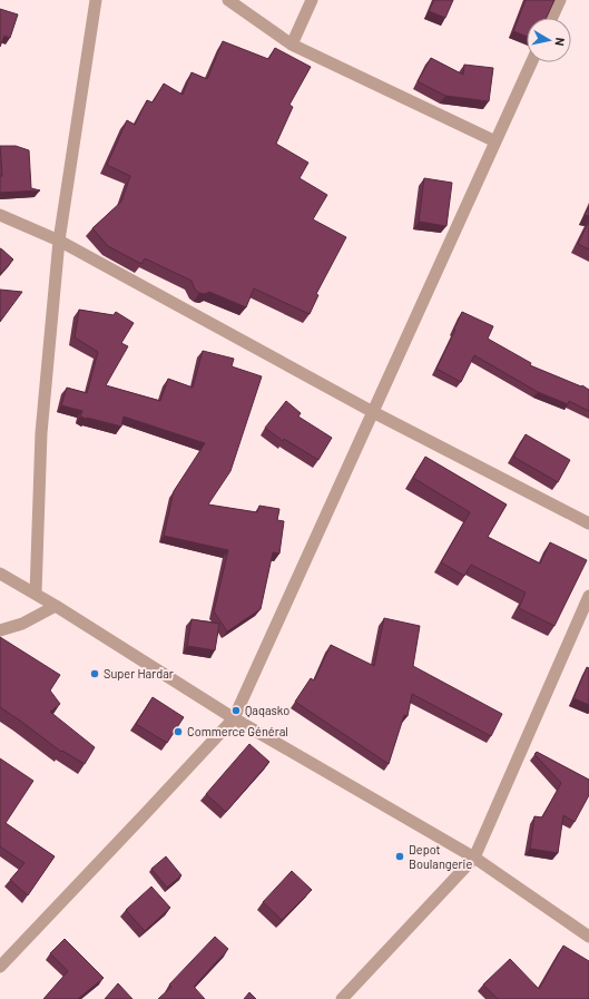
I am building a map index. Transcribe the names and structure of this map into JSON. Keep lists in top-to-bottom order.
{
  "places": [
    "Super Hardar",
    "Qaqasko",
    "Commerce Général",
    "Depot Boulangerie"
  ],
  "north": "right"
}
